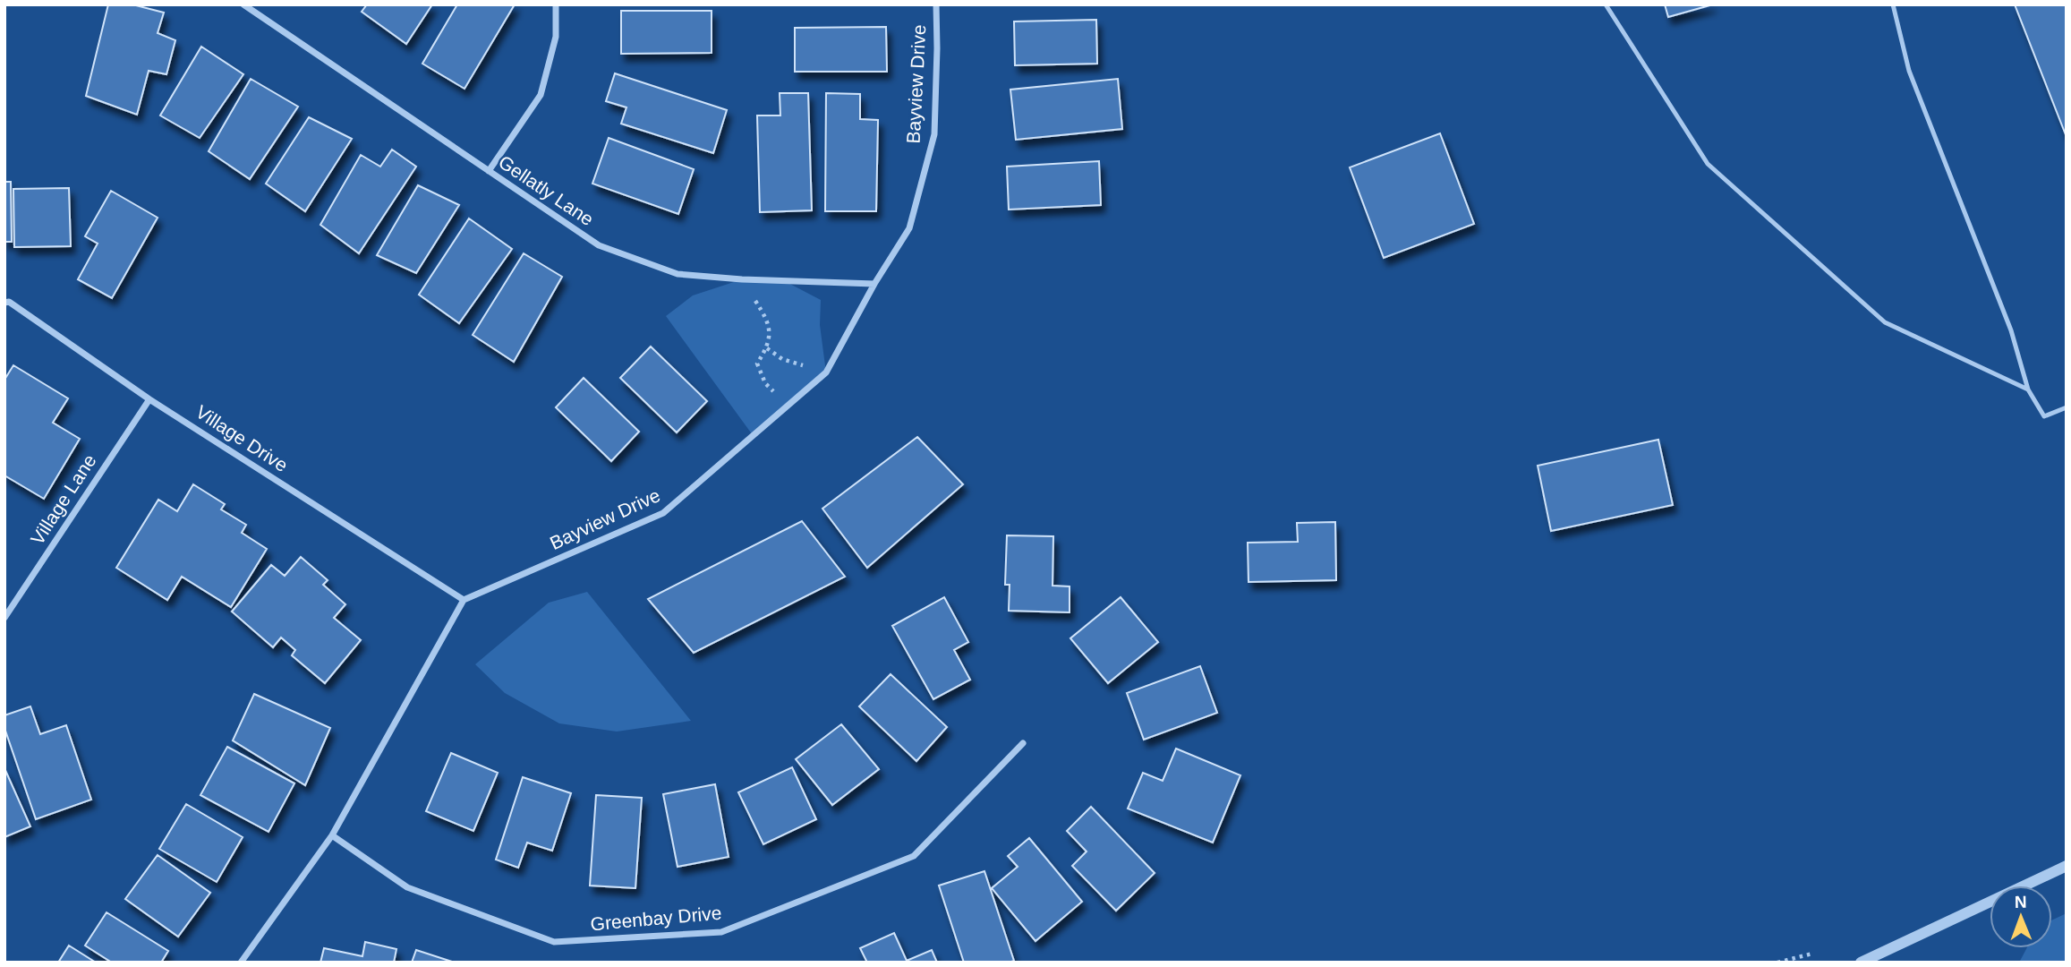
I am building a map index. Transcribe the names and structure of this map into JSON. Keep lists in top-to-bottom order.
{
  "streets": {
    "street": [
      "Bayview Drive",
      "Gellatly Lane",
      "Village Drive",
      "Village Lane",
      "Greenbay Drive"
    ]
  },
  "crossings": [
    ["Bayview Drive", "Gellatly Lane"],
    ["Bayview Drive", "Village Drive"],
    ["Village Drive", "Village Lane"]
  ],
  "north": "top"
}
